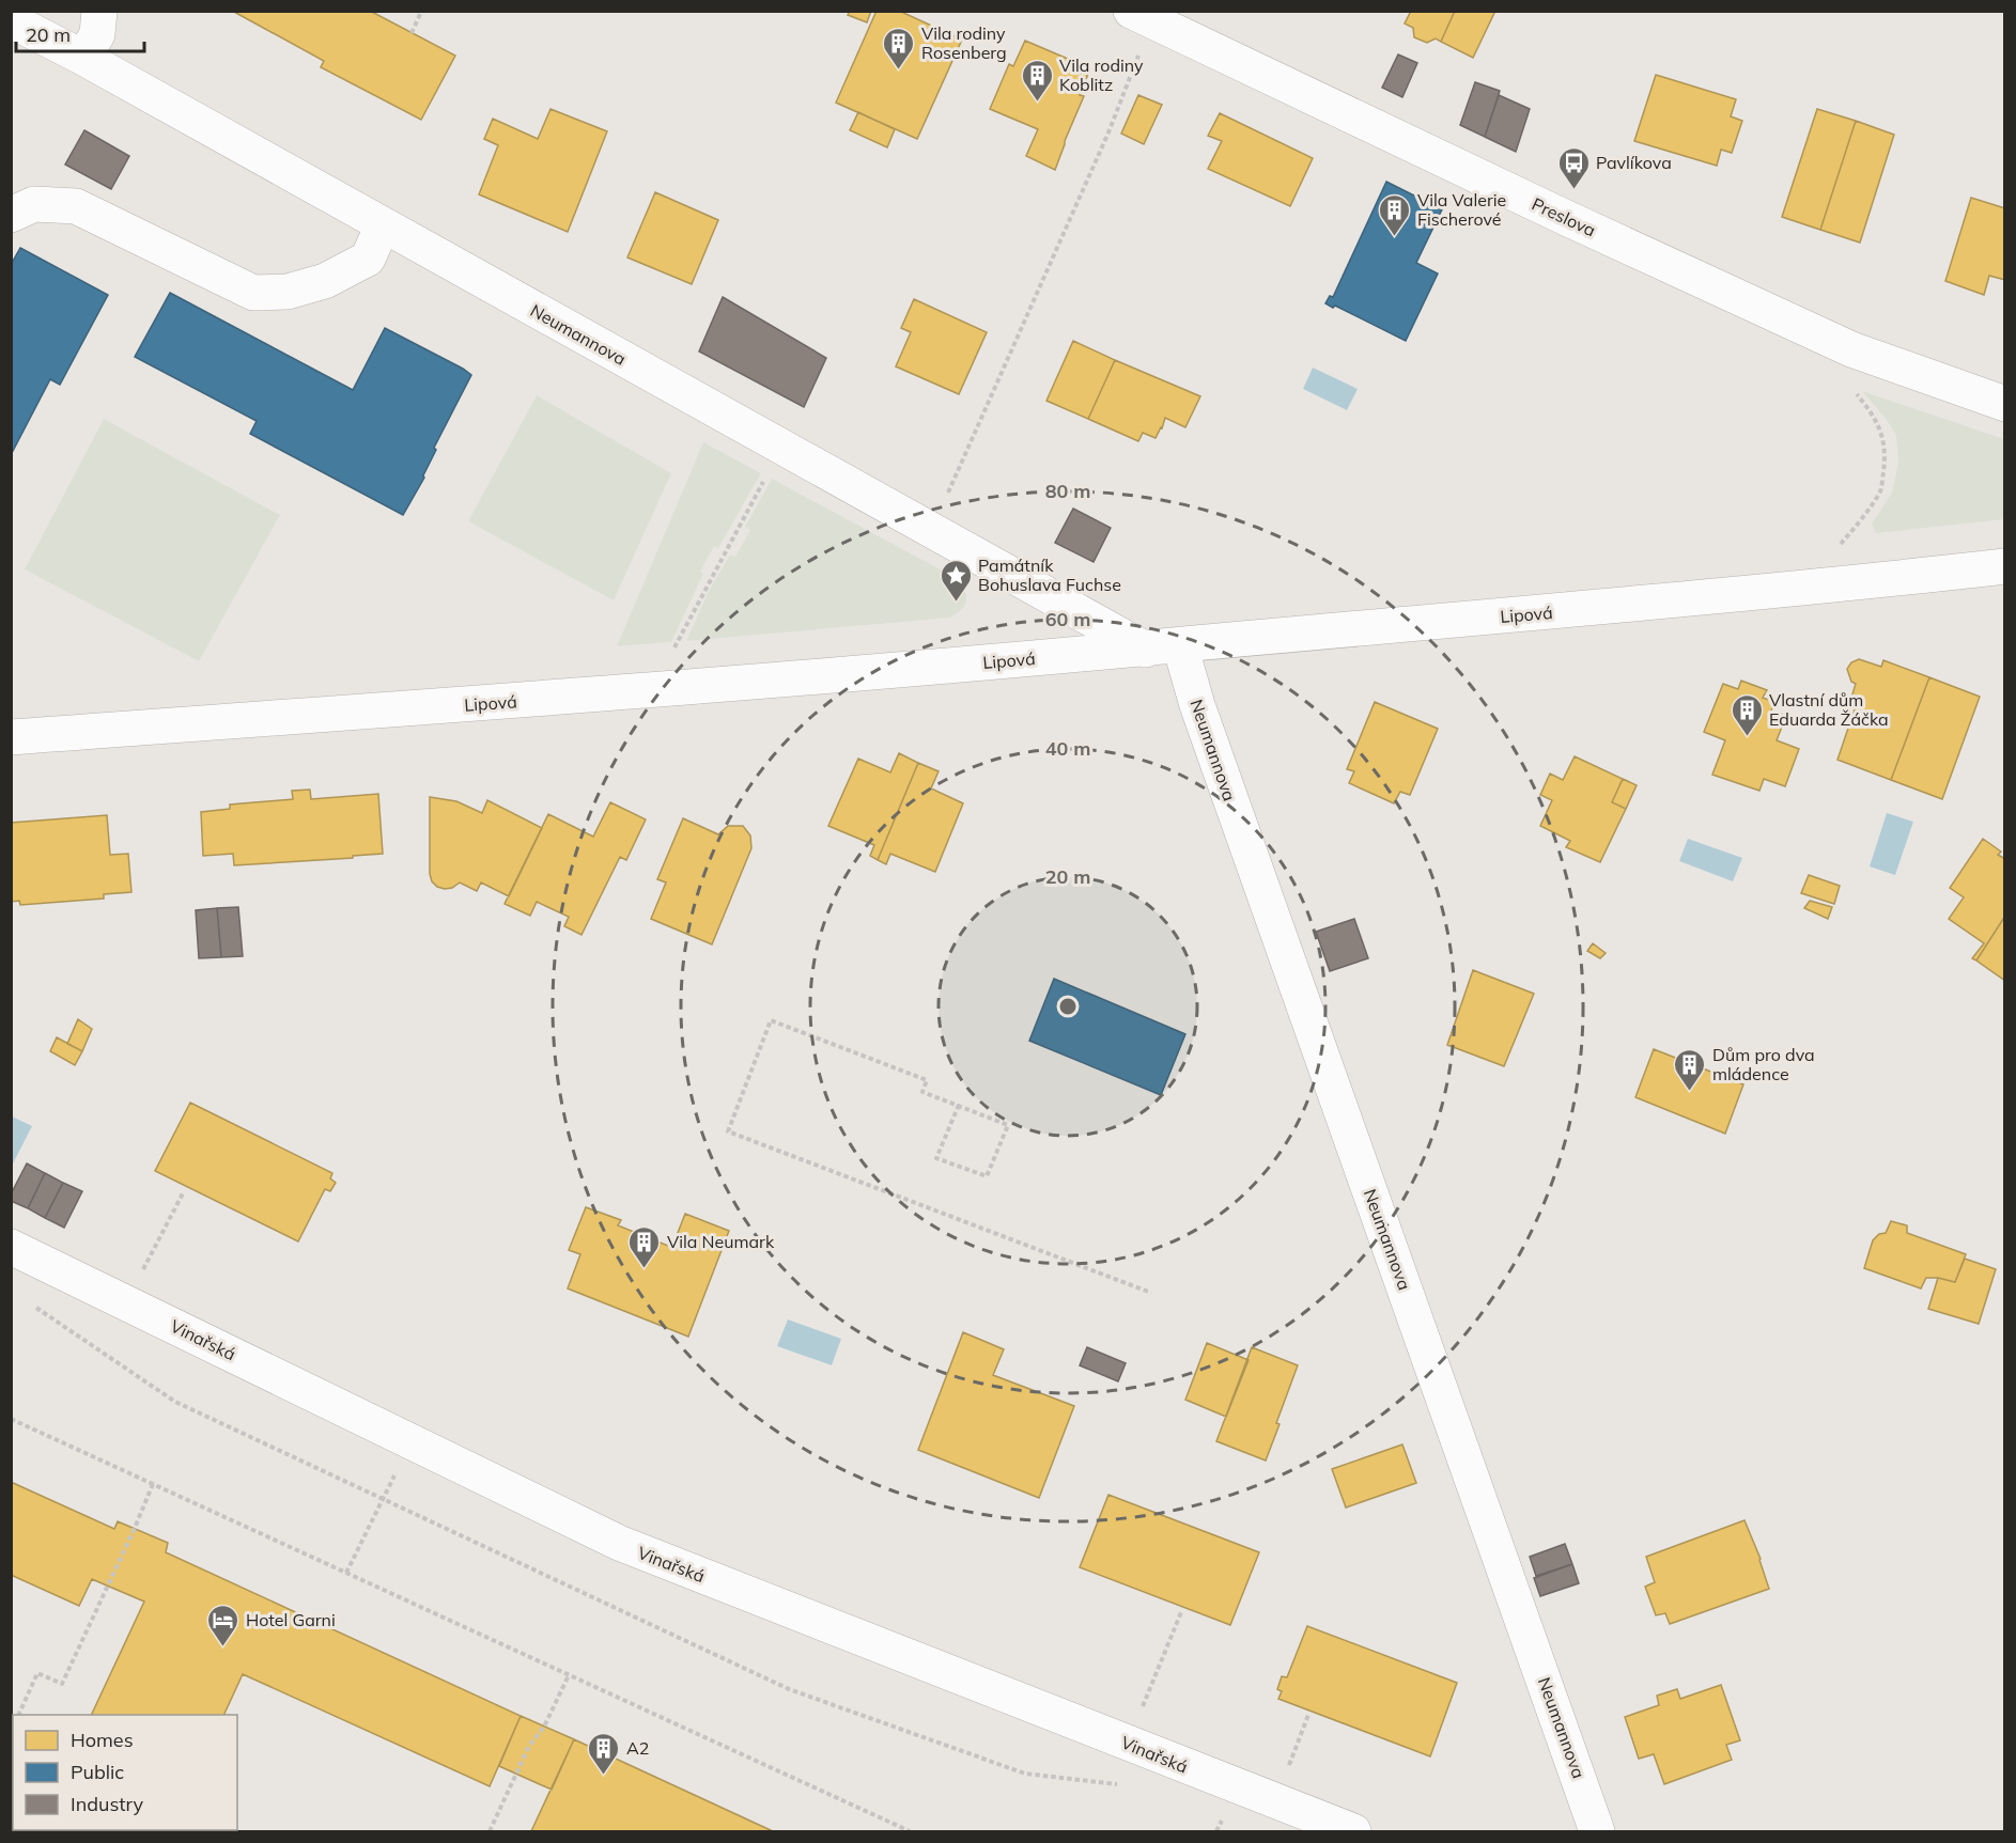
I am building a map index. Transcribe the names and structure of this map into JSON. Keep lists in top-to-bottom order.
{
  "streets": {
    "street": [
      "Preslova",
      "Neumannova",
      "Lipová",
      "Vinařská"
    ]
  },
  "crossings": [
    ["Neumannova", "Lipová"]
  ],
  "places": {
    "building": [
      "Vila rodiny Rosenberg",
      "Vila rodiny Koblitz",
      "Vila Valerie Fischerové",
      "Vlastní dům Eduarda Žáčka",
      "Dům pro dva mládence",
      "Vila Neumark",
      "A2"
    ],
    "bus stop": ["Pavlíkova"],
    "place": ["Památník Bohuslava Fuchse"],
    "hotel": ["Hotel Garni"]
  },
  "legend": ["Homes", "Public", "Industry"],
  "scale_bar": "20 m",
  "rings": [
    "80 m",
    "60 m",
    "40 m",
    "20 m"
  ]
}
